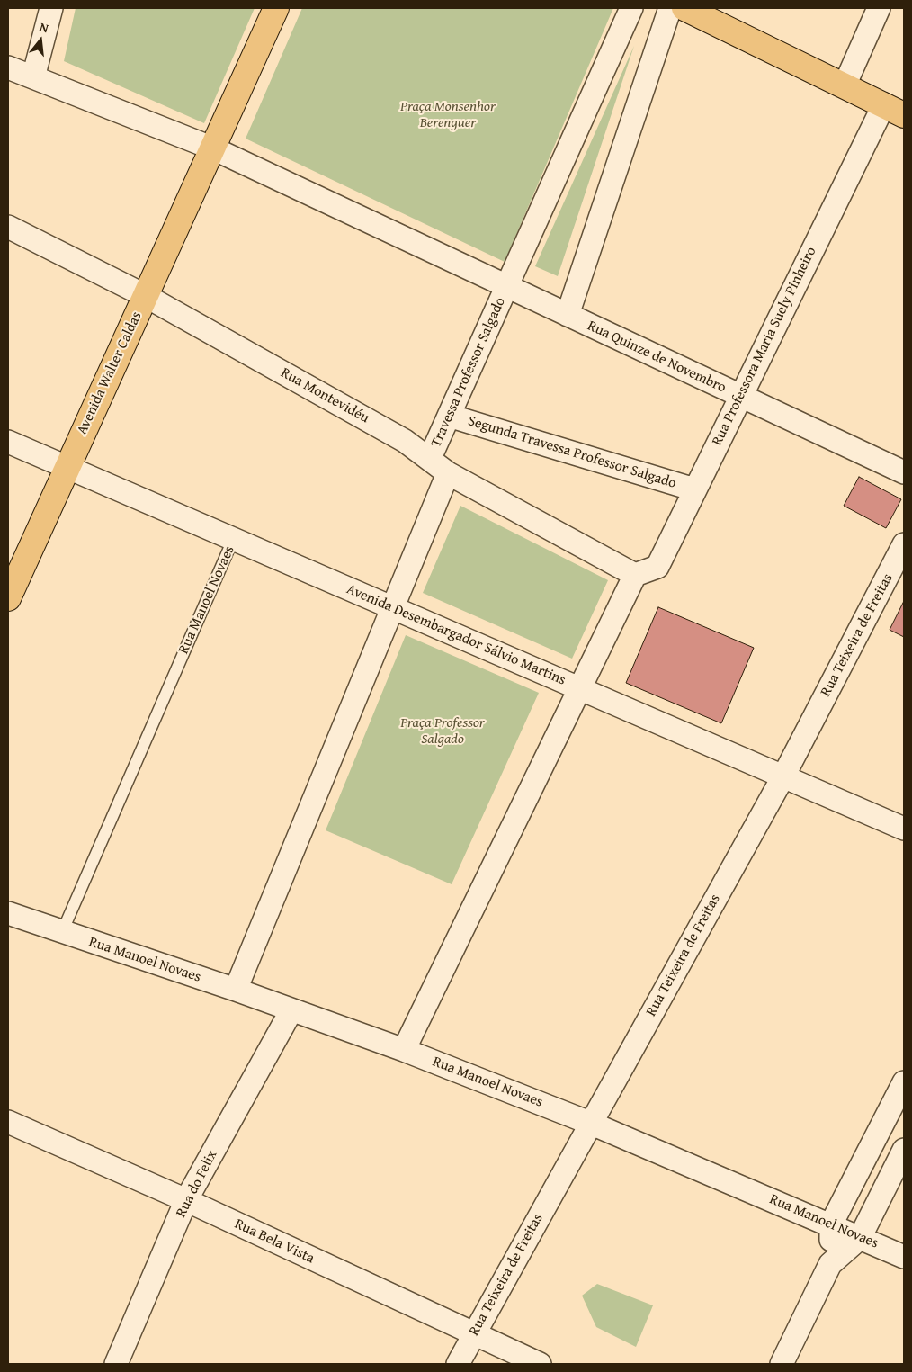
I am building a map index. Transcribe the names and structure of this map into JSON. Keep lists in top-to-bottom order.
{
  "streets": {
    "main road": ["Avenida Walter Caldas"],
    "street": [
      "Rua Professora Maria Suely Pinheiro",
      "Rua Quinze de Novembro",
      "Travessa Professor Salgado",
      "Rua Montevidéu",
      "Segunda Travessa Professor Salgado",
      "Rua Manoel Novaes",
      "Avenida Desembargador Sálvio Martins",
      "Rua Teixeira de Freitas",
      "Rua do Felix",
      "Rua Bela Vista"
    ]
  },
  "crossings": [
    ["Rua Professora Maria Suely Pinheiro", "Rua Quinze de Novembro"],
    ["Rua Professora Maria Suely Pinheiro", "Rua Montevidéu"],
    ["Rua Professora Maria Suely Pinheiro", "Segunda Travessa Professor Salgado"],
    ["Rua Quinze de Novembro", "Travessa Professor Salgado"],
    ["Travessa Professor Salgado", "Rua Montevidéu"],
    ["Travessa Professor Salgado", "Segunda Travessa Professor Salgado"],
    ["Avenida Walter Caldas", "Rua Montevidéu"],
    ["Avenida Walter Caldas", "Avenida Desembargador Sálvio Martins"],
    ["Rua Manoel Novaes", "Avenida Desembargador Sálvio Martins"],
    ["Rua Manoel Novaes", "Rua Teixeira de Freitas"],
    ["Rua Manoel Novaes", "Rua do Felix"],
    ["Avenida Desembargador Sálvio Martins", "Rua Teixeira de Freitas"],
    ["Rua Teixeira de Freitas", "Rua Bela Vista"],
    ["Rua do Felix", "Rua Bela Vista"]
  ],
  "parks": ["Praça Monsenhor Berenguer", "Praça Professor Salgado"],
  "north": "top"
}
